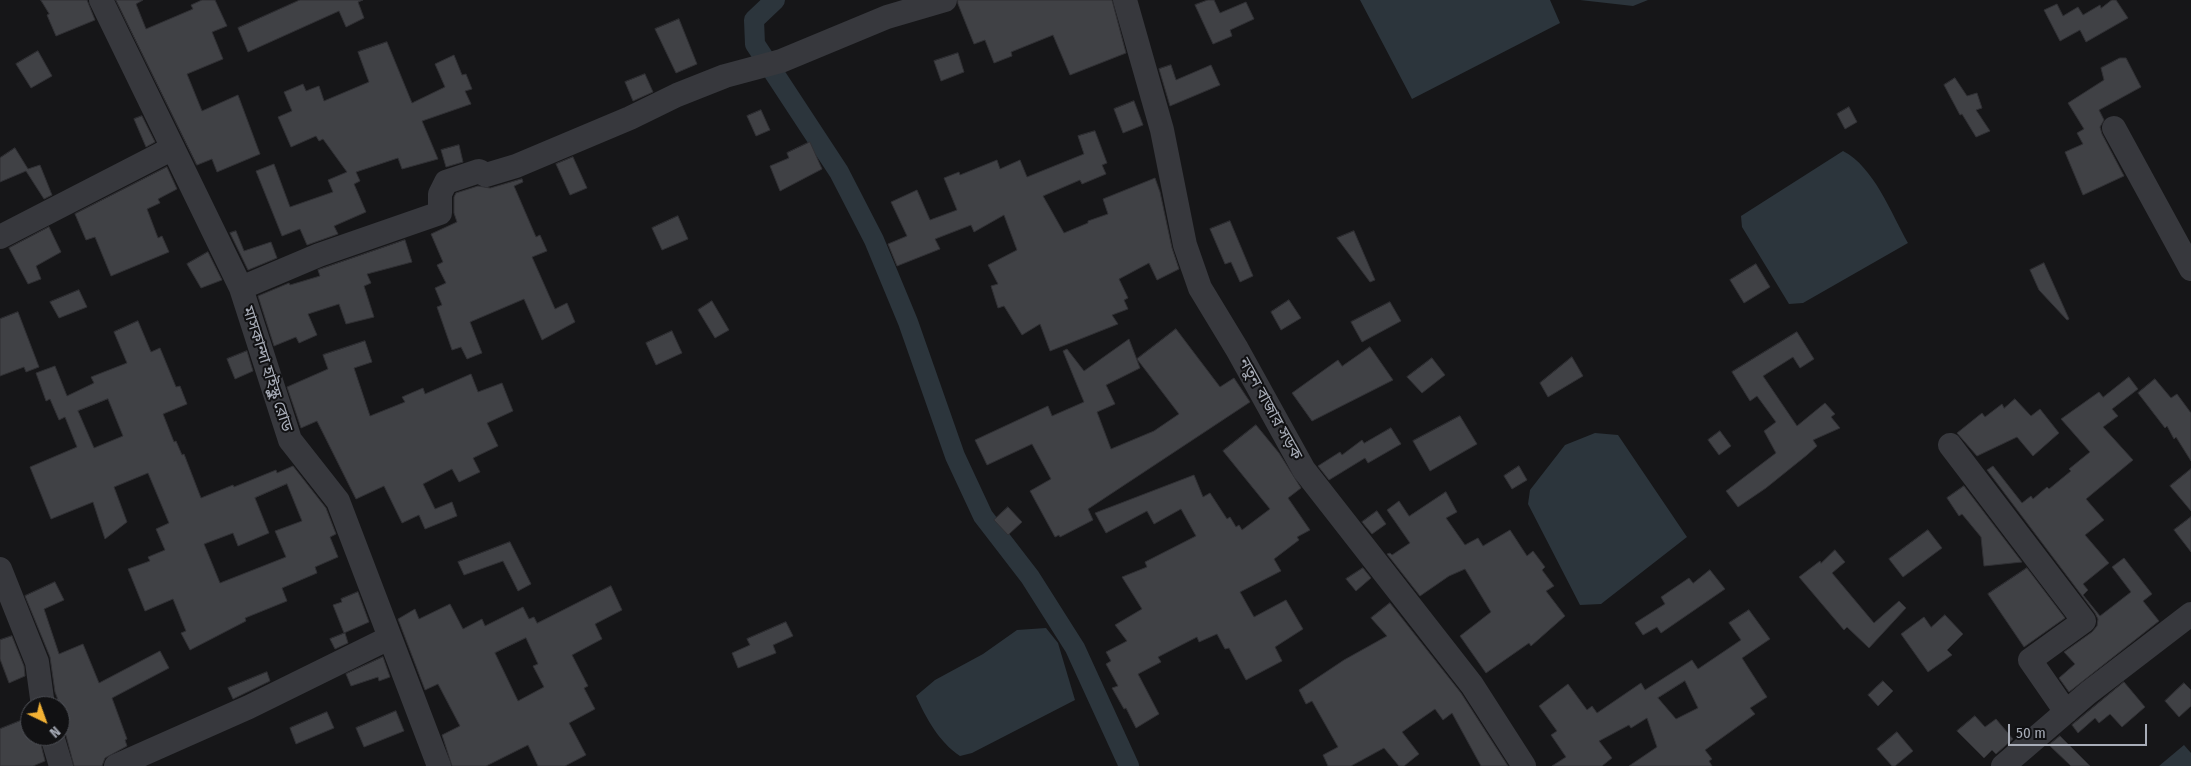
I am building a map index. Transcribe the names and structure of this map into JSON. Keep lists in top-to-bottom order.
{
  "streets": {
    "street": ["মাসকান্দা হাইস্কুল রোড", "নতুন বাজার সড়ক"]
  },
  "scale_bar": "50 m",
  "north": "bottom right"
}
